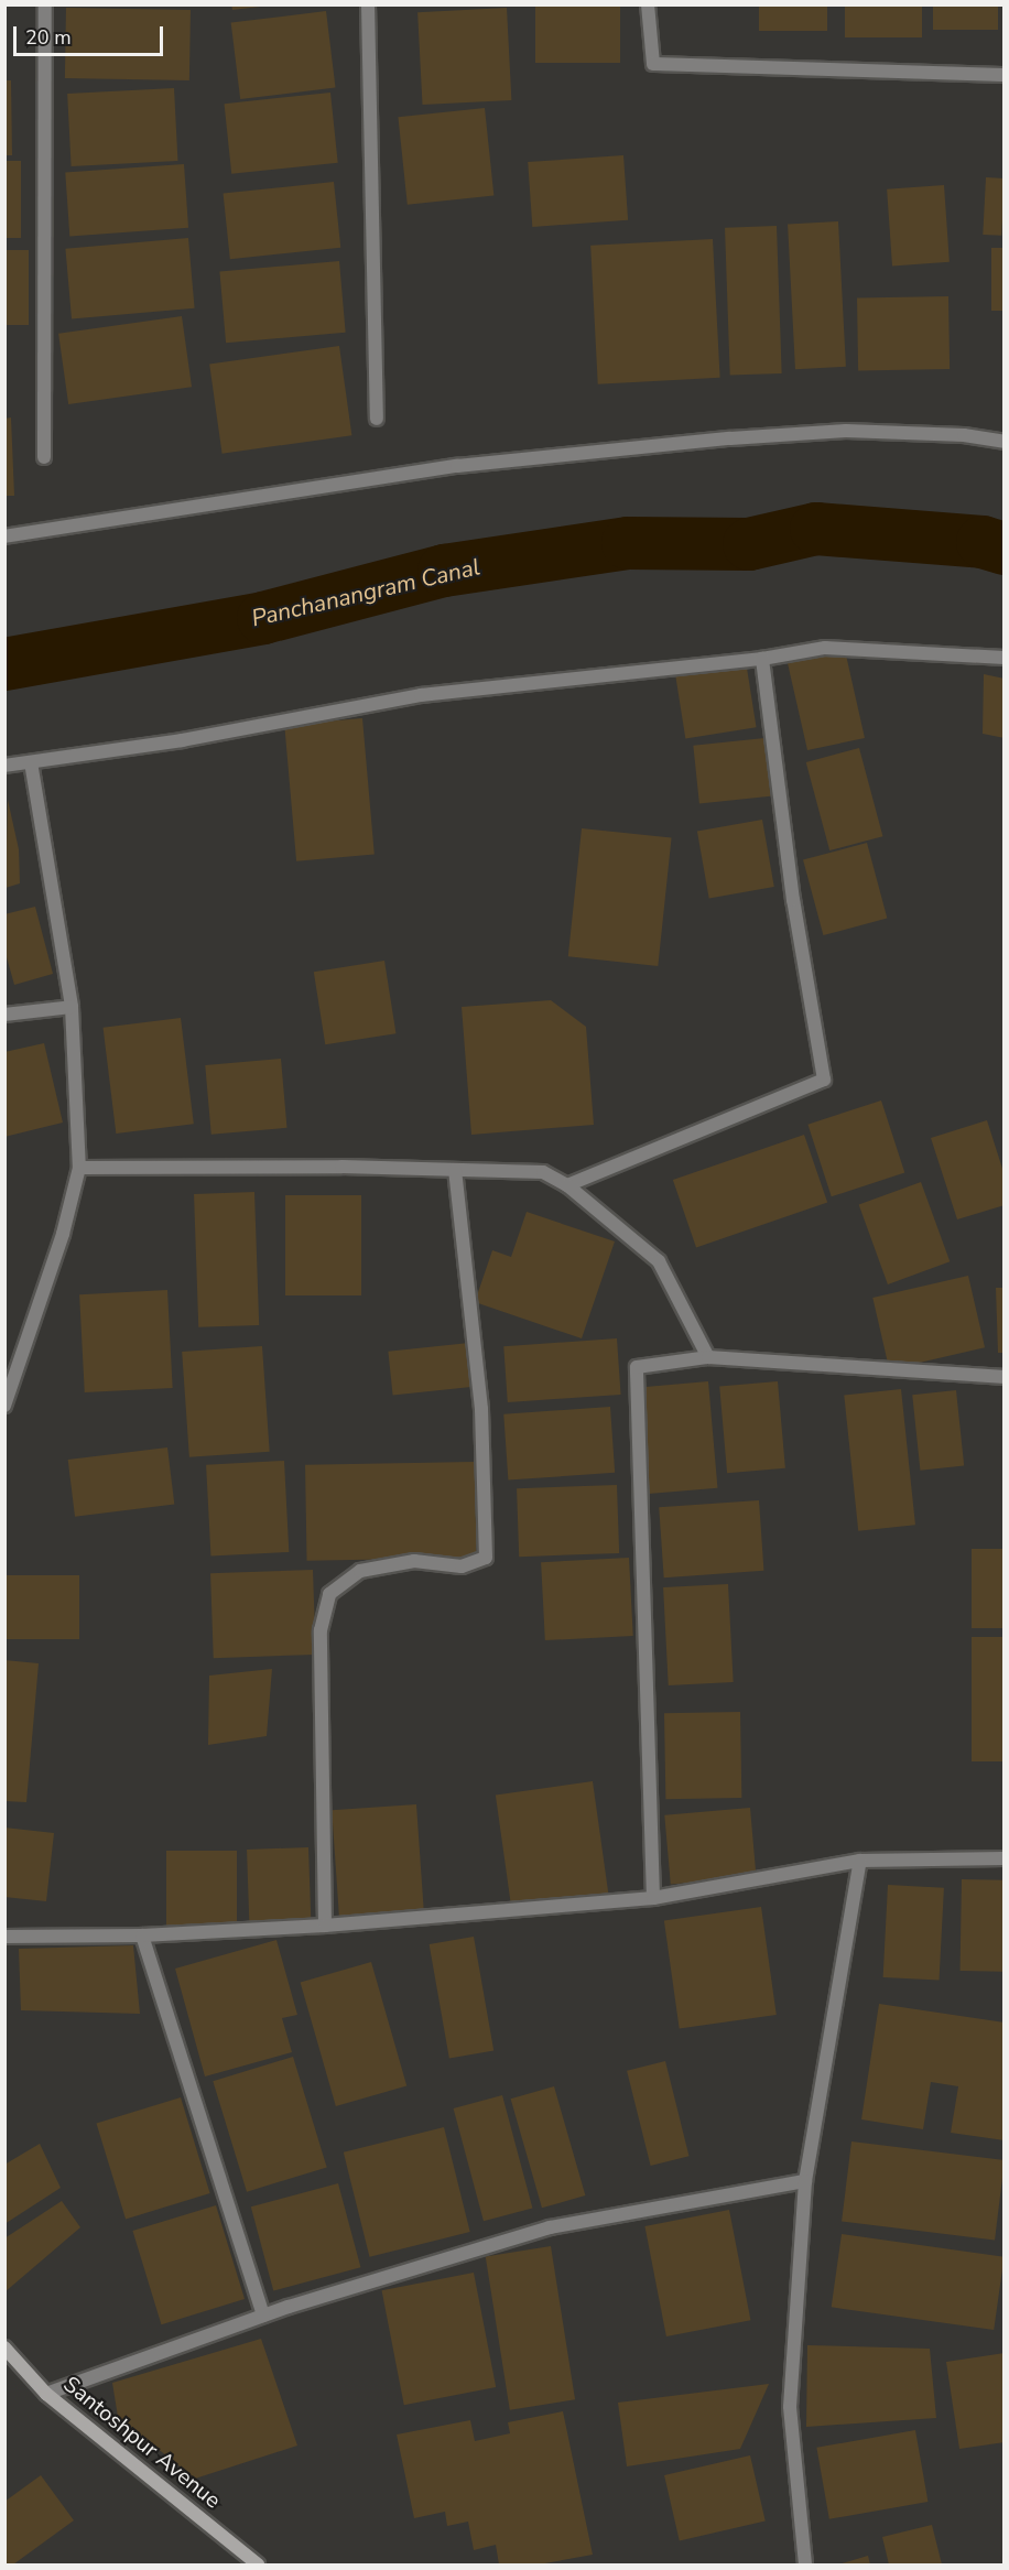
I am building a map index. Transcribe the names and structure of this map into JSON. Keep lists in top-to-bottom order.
{
  "streets": {
    "main road": ["Santoshpur Avenue"]
  },
  "water": ["Panchanangram Canal"],
  "scale_bar": "20 m"
}
